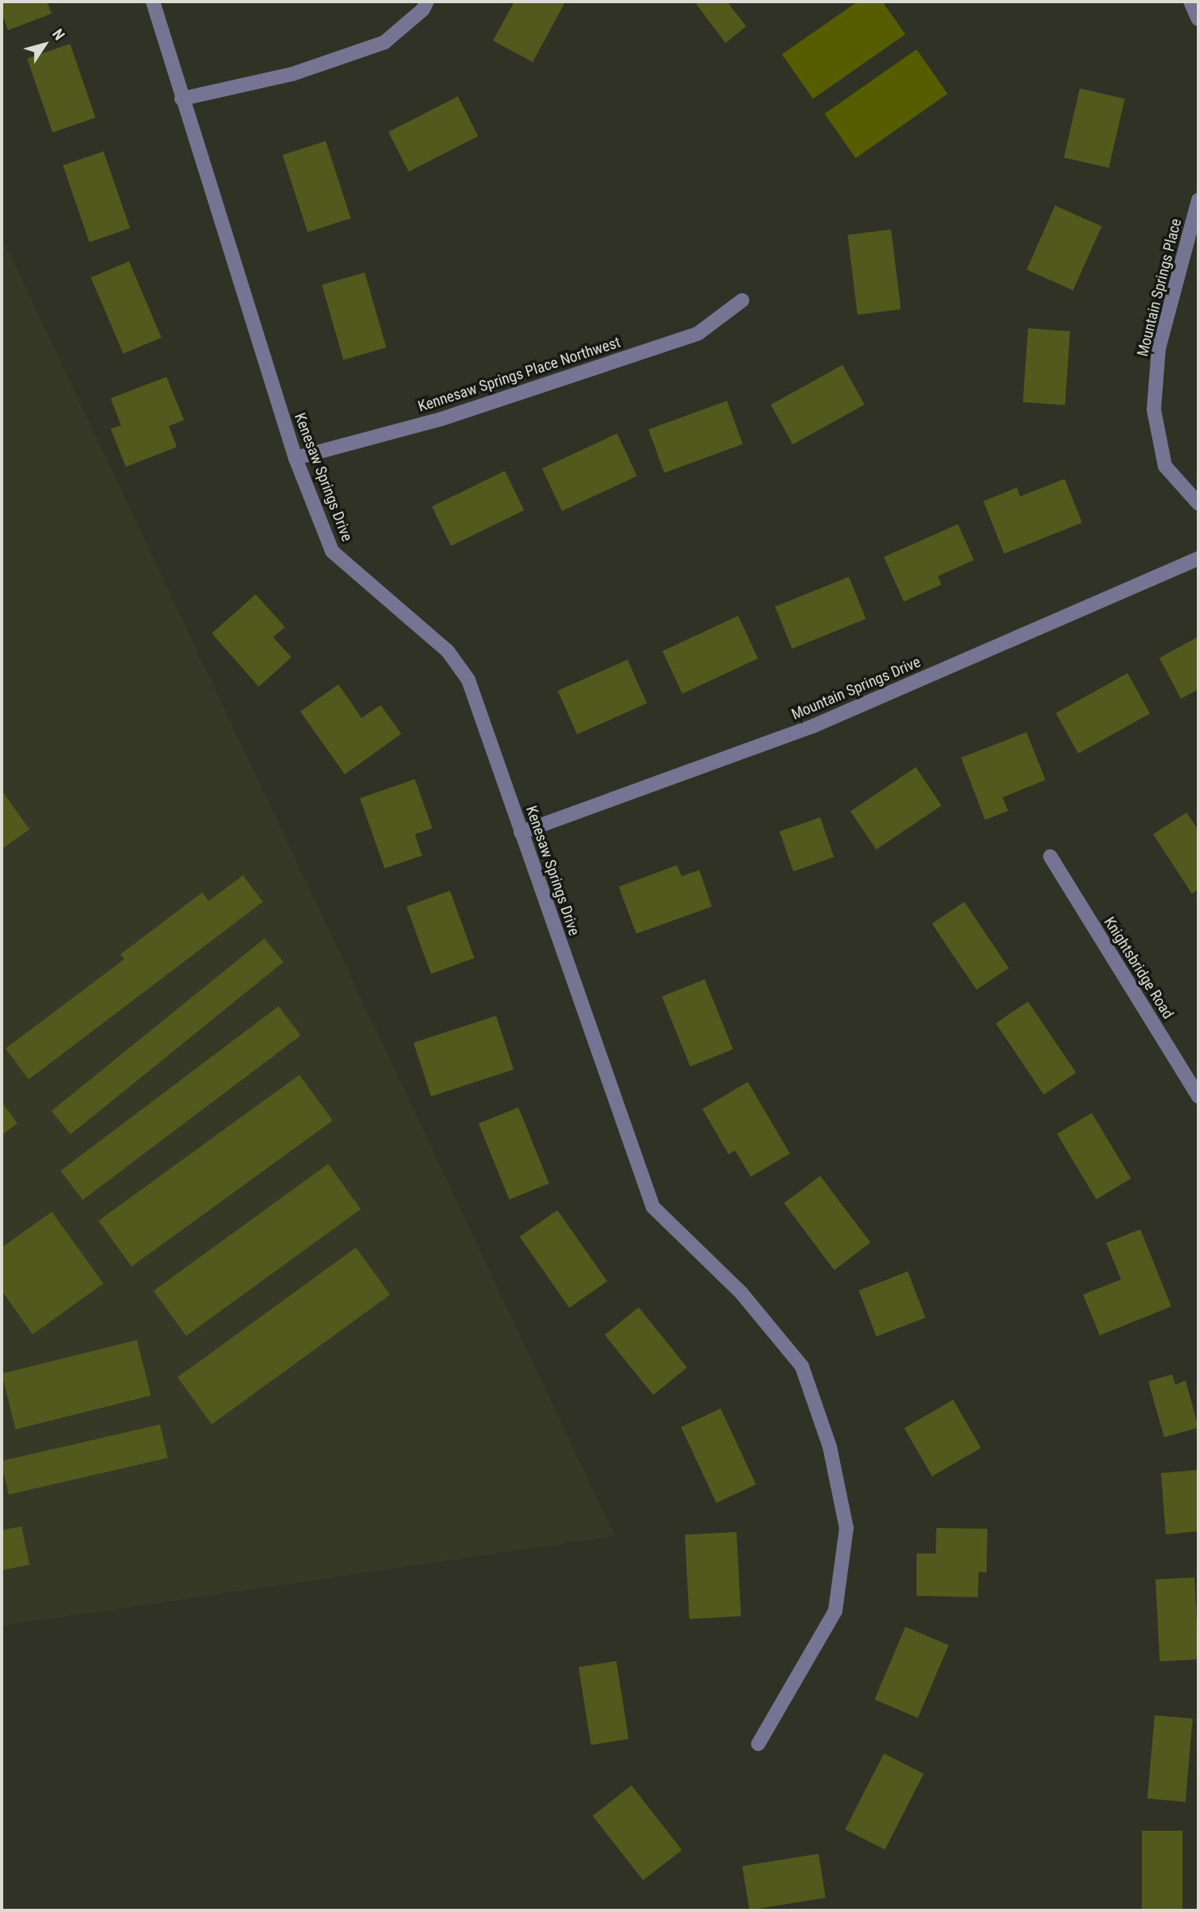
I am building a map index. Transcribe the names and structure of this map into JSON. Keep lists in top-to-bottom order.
{
  "streets": {
    "street": [
      "Mountain Springs Place",
      "Kennesaw Springs Place Northwest",
      "Kenesaw Springs Drive",
      "Mountain Springs Drive",
      "Knightsbridge Road"
    ]
  },
  "crossings": [
    ["Kennesaw Springs Place Northwest", "Kenesaw Springs Drive"],
    ["Kenesaw Springs Drive", "Mountain Springs Drive"]
  ],
  "north": "top right"
}
